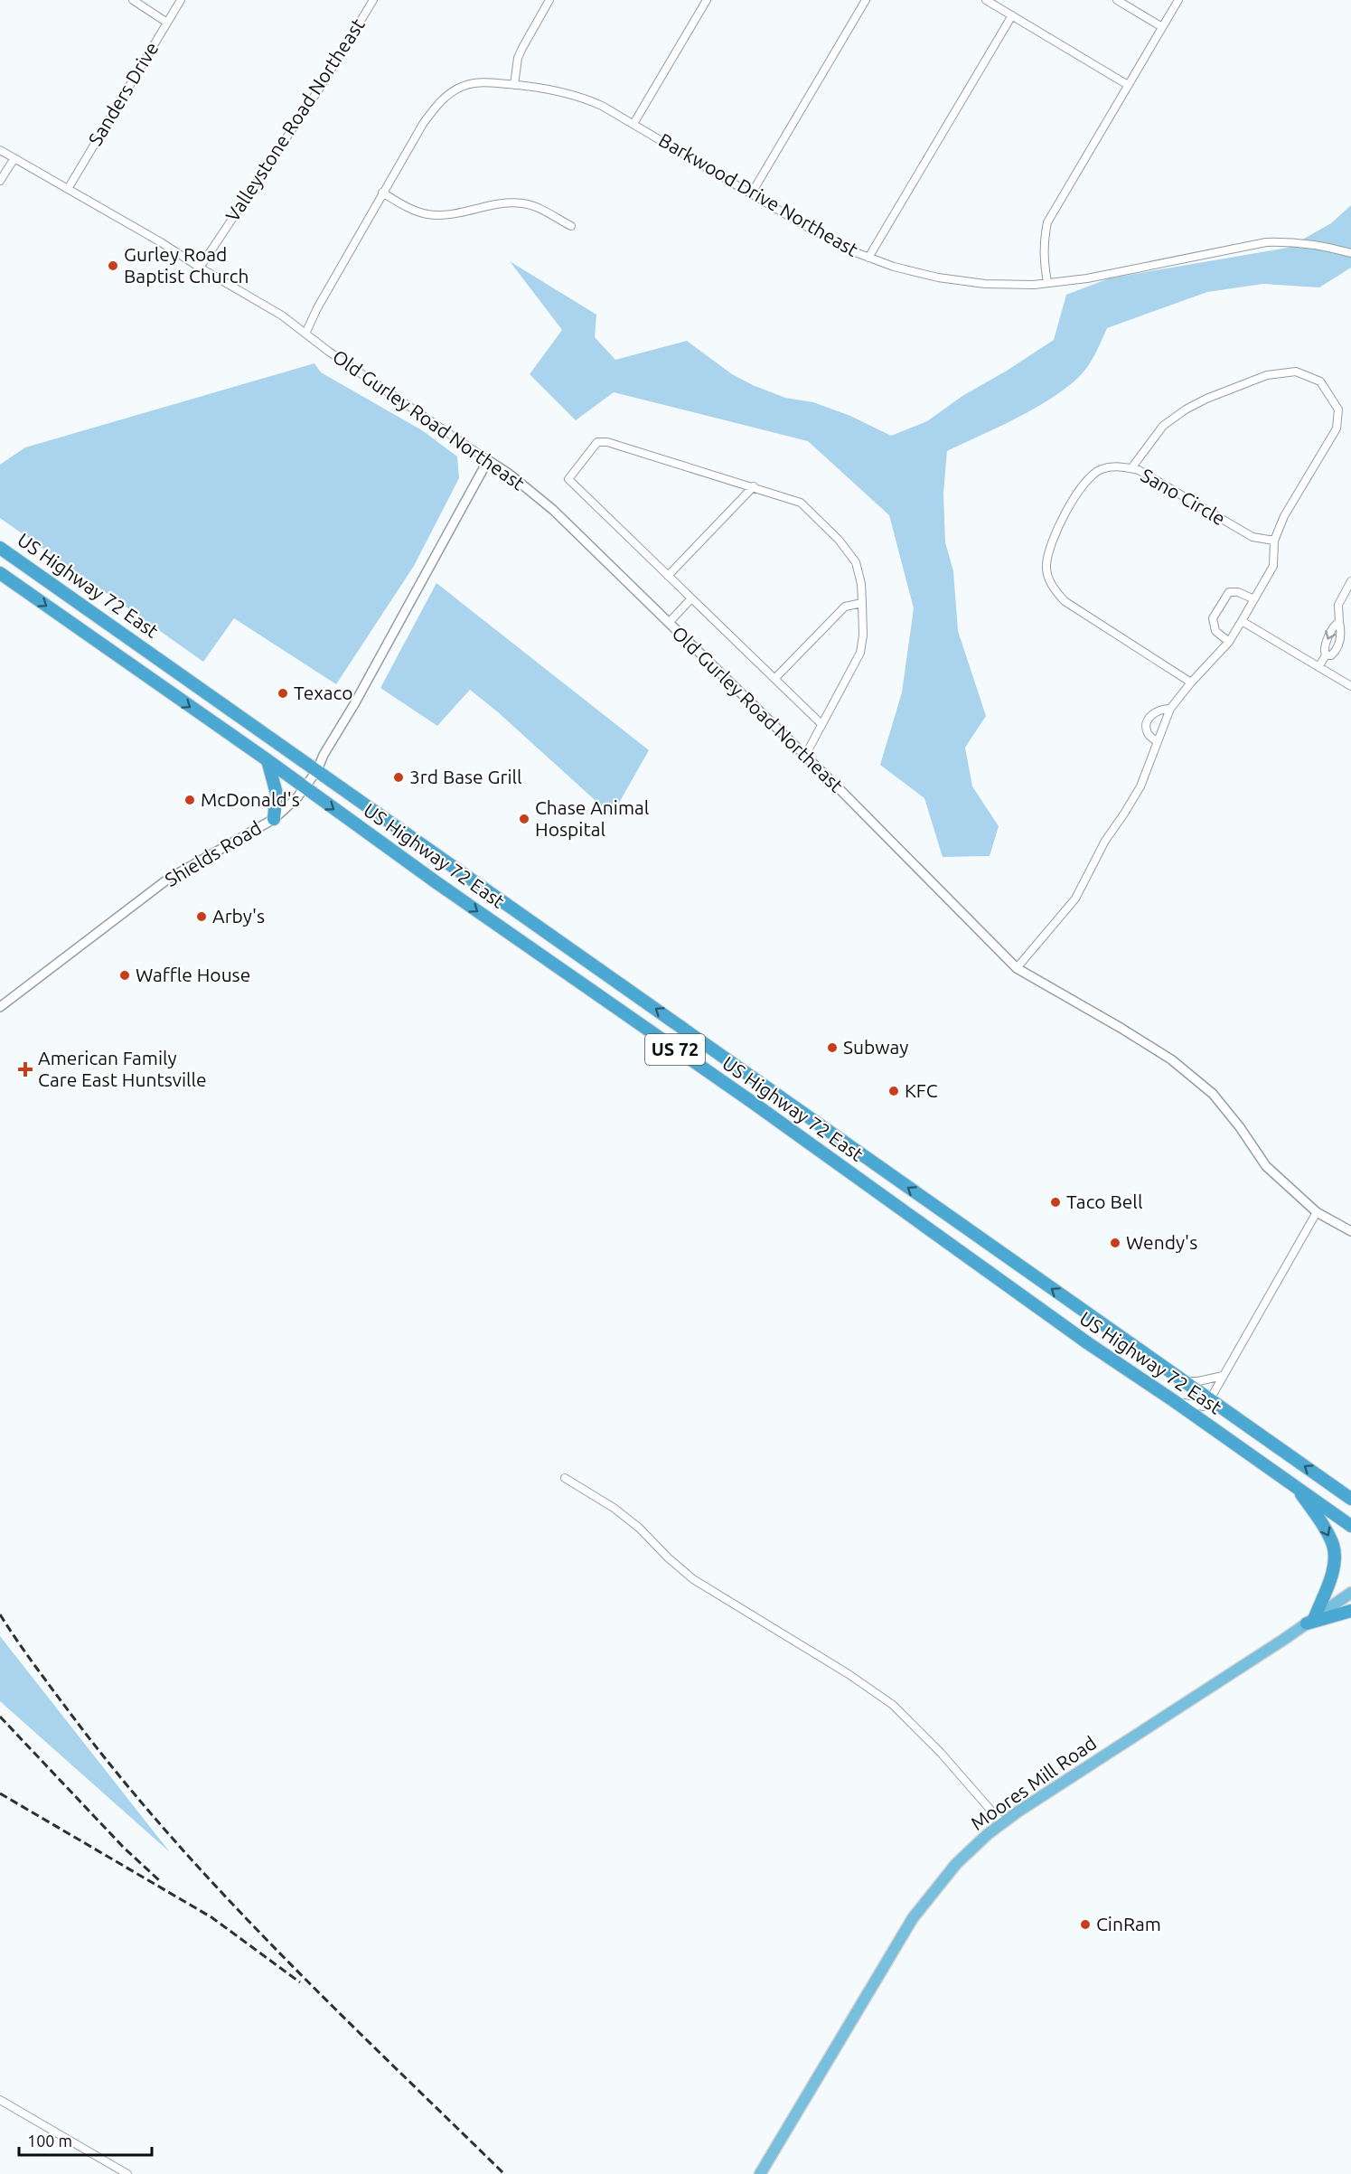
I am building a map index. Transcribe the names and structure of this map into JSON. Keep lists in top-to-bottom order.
{
  "streets": {
    "highway": ["US Highway 72 East", "US 72"],
    "main road": ["Moores Mill Road"],
    "street": [
      "Sanders Drive",
      "Valleystone Road Northeast",
      "Barkwood Drive Northeast",
      "Old Gurley Road Northeast",
      "Sano Circle",
      "Shields Road"
    ]
  },
  "crossings": [
    ["Sanders Drive", "Old Gurley Road Northeast"],
    ["Valleystone Road Northeast", "Old Gurley Road Northeast"],
    ["Barkwood Drive Northeast", "Old Gurley Road Northeast"],
    ["Old Gurley Road Northeast", "Shields Road"],
    ["US Highway 72 East", "Shields Road"]
  ],
  "places": {
    "other": [
      "Gurley Road Baptist Church",
      "Texaco",
      "3rd Base Grill",
      "McDonald's",
      "Chase Animal Hospital",
      "Arby's",
      "Waffle House",
      "Subway",
      "KFC",
      "Taco Bell",
      "Wendy's",
      "CinRam"
    ],
    "health": ["American Family Care East Huntsville"]
  },
  "scale_bar": "100 m"
}
